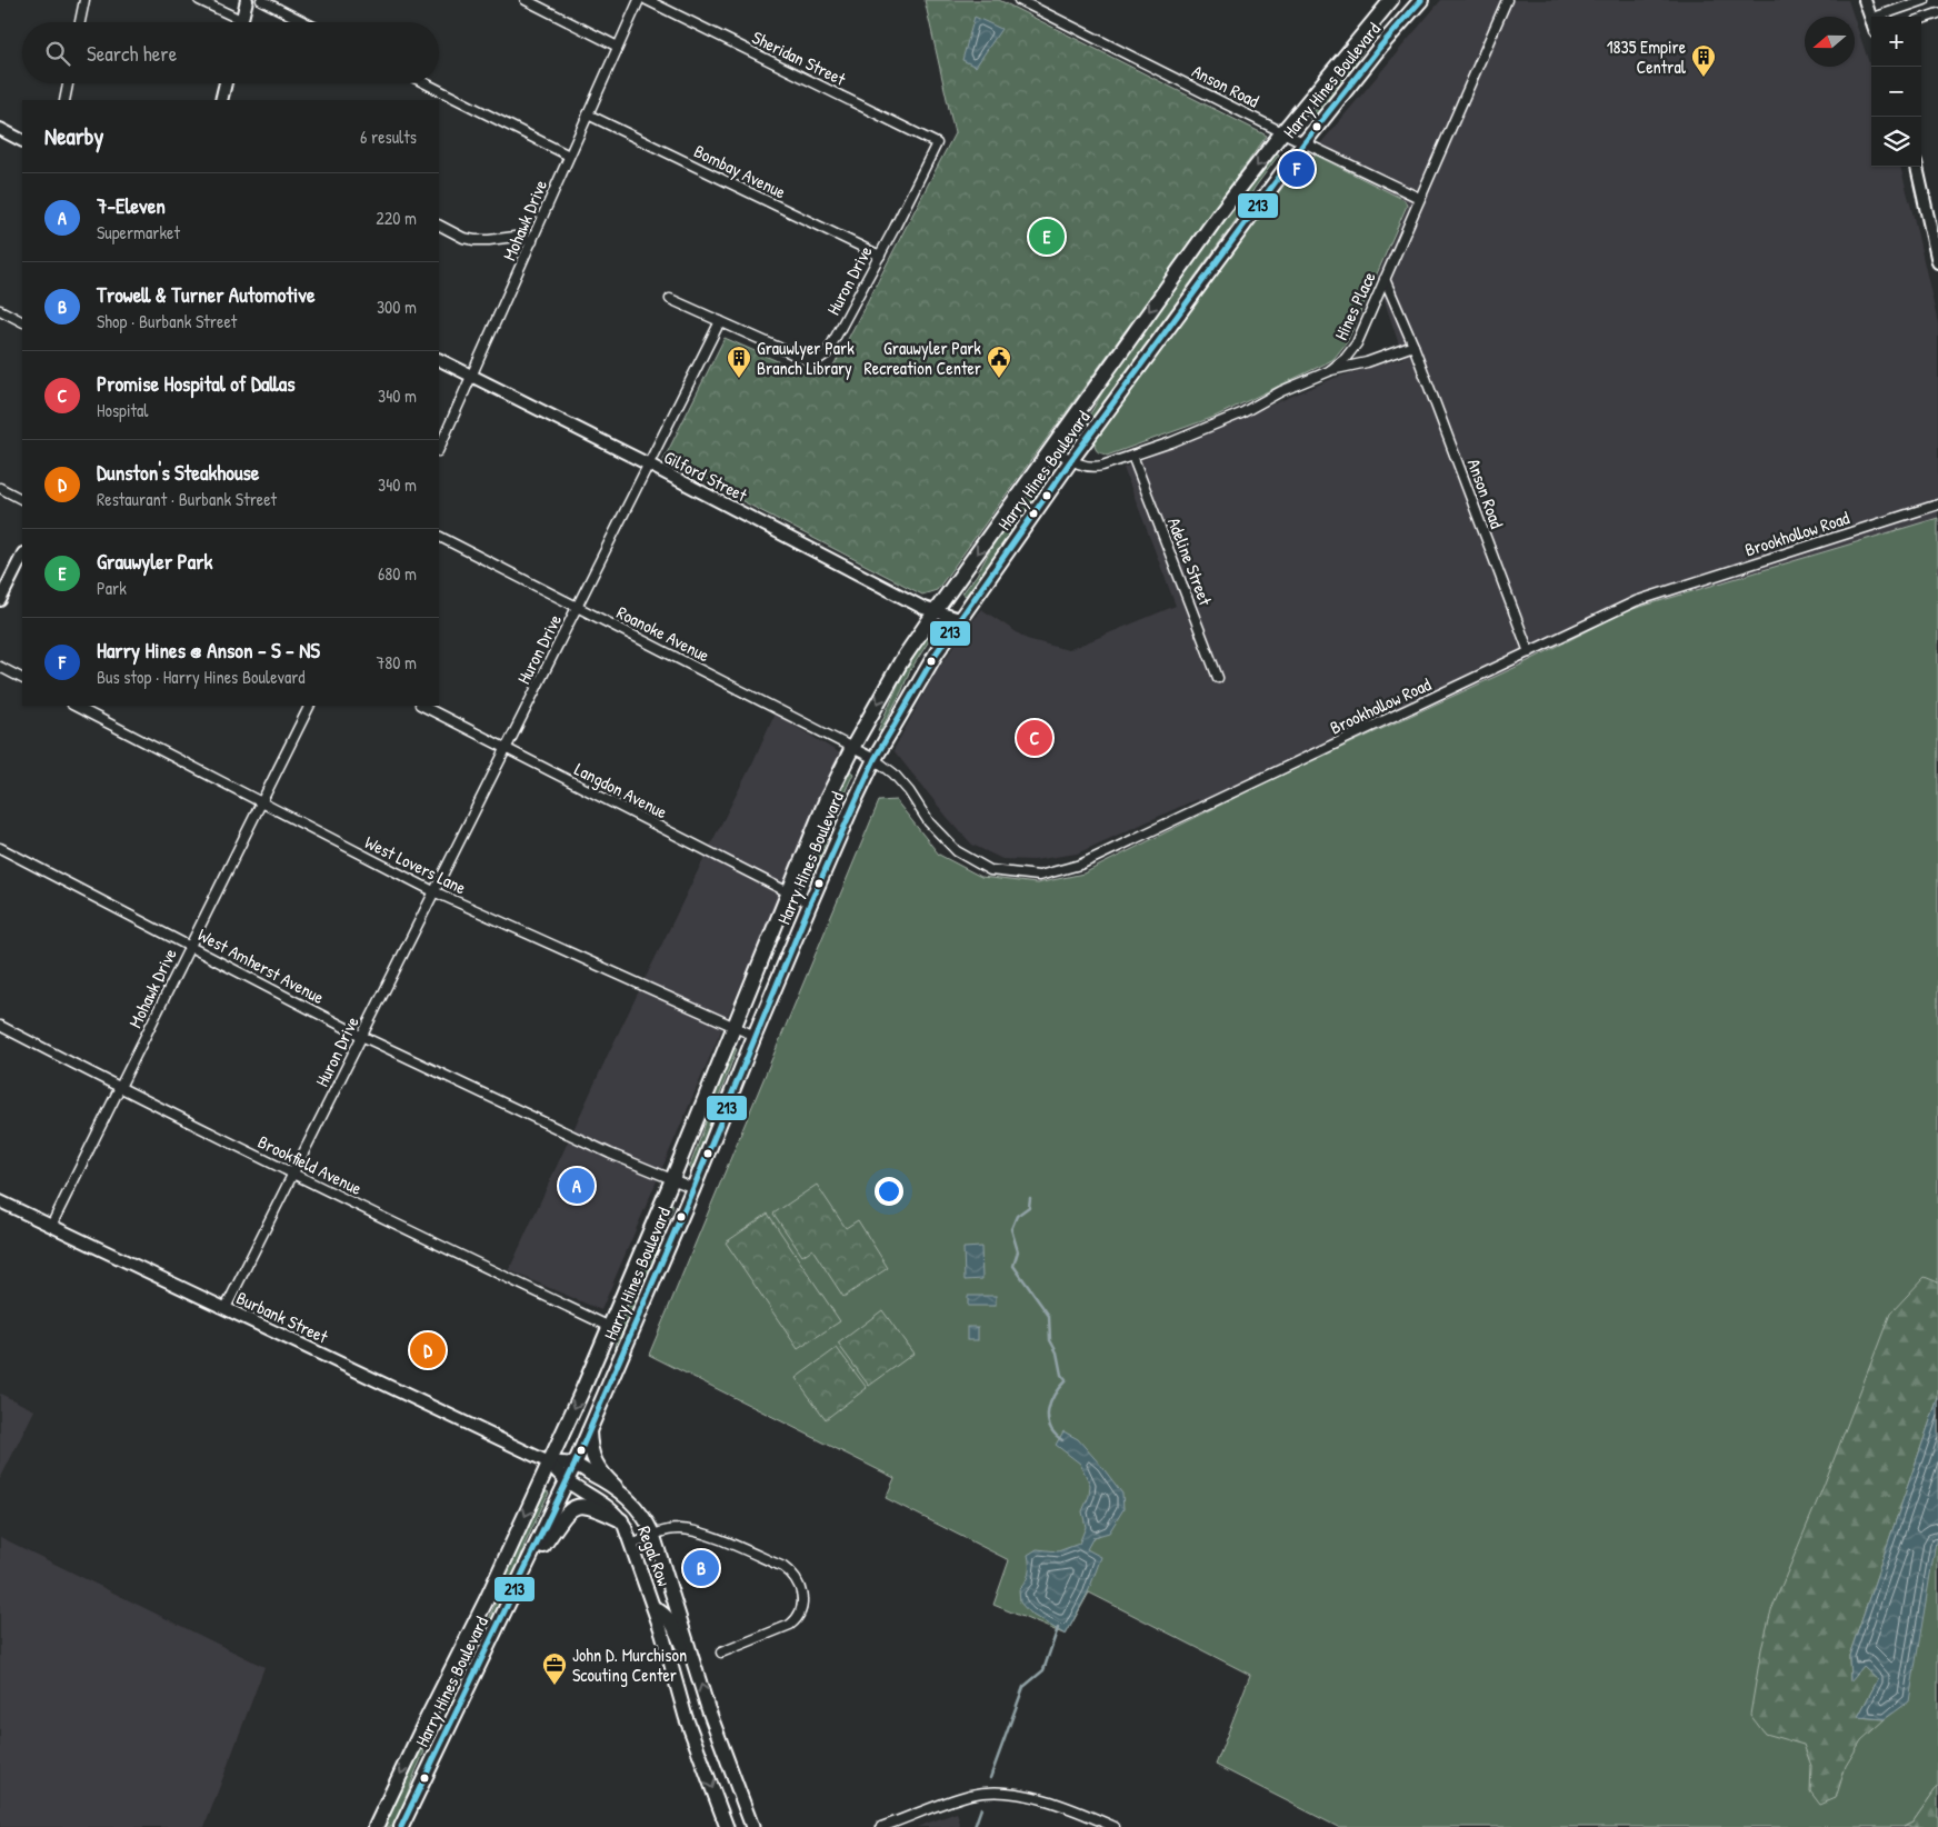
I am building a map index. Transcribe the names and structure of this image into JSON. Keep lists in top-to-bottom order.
{
  "streets": {
    "main road": ["Harry Hines Boulevard", "Regal Row"],
    "street": [
      "Sheridan Street",
      "Anson Road",
      "Bombay Avenue",
      "Mohawk Drive",
      "Huron Drive",
      "Hines Place",
      "Gilford Street",
      "Brookhollow Road",
      "Adeline Street",
      "Roanoke Avenue",
      "Langdon Avenue",
      "West Lovers Lane",
      "West Amherst Avenue",
      "Brookfield Avenue",
      "Burbank Street"
    ]
  },
  "crossings": [
    ["Sheridan Street", "Huron Drive"],
    ["Harry Hines Boulevard", "Anson Road"],
    ["Harry Hines Boulevard", "Hines Place"],
    ["Harry Hines Boulevard", "Gilford Street"],
    ["Harry Hines Boulevard", "Brookhollow Road"],
    ["Harry Hines Boulevard", "Roanoke Avenue"],
    ["Harry Hines Boulevard", "Langdon Avenue"],
    ["Harry Hines Boulevard", "West Lovers Lane"],
    ["Harry Hines Boulevard", "West Amherst Avenue"],
    ["Harry Hines Boulevard", "Brookfield Avenue"],
    ["Harry Hines Boulevard", "Burbank Street"],
    ["Harry Hines Boulevard", "Regal Row"],
    ["Anson Road", "Hines Place"],
    ["Anson Road", "Brookhollow Road"],
    ["Bombay Avenue", "Mohawk Drive"],
    ["Bombay Avenue", "Huron Drive"],
    ["Mohawk Drive", "Gilford Street"],
    ["Mohawk Drive", "West Lovers Lane"],
    ["Mohawk Drive", "West Amherst Avenue"],
    ["Mohawk Drive", "Brookfield Avenue"],
    ["Mohawk Drive", "Burbank Street"],
    ["Huron Drive", "Gilford Street"],
    ["Huron Drive", "Roanoke Avenue"],
    ["Huron Drive", "Langdon Avenue"],
    ["Huron Drive", "West Lovers Lane"],
    ["Huron Drive", "West Amherst Avenue"],
    ["Huron Drive", "Brookfield Avenue"],
    ["Huron Drive", "Burbank Street"],
    ["Hines Place", "Adeline Street"],
    ["Brookhollow Road", "Roanoke Avenue"],
    ["Burbank Street", "Regal Row"]
  ],
  "places": {
    "building": ["1835 Empire Central", "Grauwlyer Park Branch Library"],
    "public building": ["Grauwyler Park Recreation Center"],
    "office": ["John D. Murchison Scouting Center"]
  },
  "lines": ["transit line 213"],
  "north": "left",
  "page": {
    "map_buttons": ["+", "−"],
    "search": "Search here",
    "heading": ["Nearby", "6 results"],
    "pins": [
      "F",
      "E",
      "C",
      "A",
      "D",
      "B"
    ],
    "list": [
      {
        "mark": "A",
        "name": "7-Eleven",
        "note": "Supermarket",
        "value": "220 m"
      },
      {
        "mark": "B",
        "name": "Trowell & Turner Automotive",
        "note": "Shop · Burbank Street",
        "value": "300 m"
      },
      {
        "mark": "C",
        "name": "Promise Hospital of Dallas",
        "note": "Hospital",
        "value": "340 m"
      },
      {
        "mark": "D",
        "name": "Dunston's Steakhouse",
        "note": "Restaurant · Burbank Street",
        "value": "340 m"
      },
      {
        "mark": "E",
        "name": "Grauwyler Park",
        "note": "Park",
        "value": "680 m"
      },
      {
        "mark": "F",
        "name": "Harry Hines @ Anson - S - NS",
        "note": "Bus stop · Harry Hines Boulevard",
        "value": "780 m"
      }
    ]
  }
}
